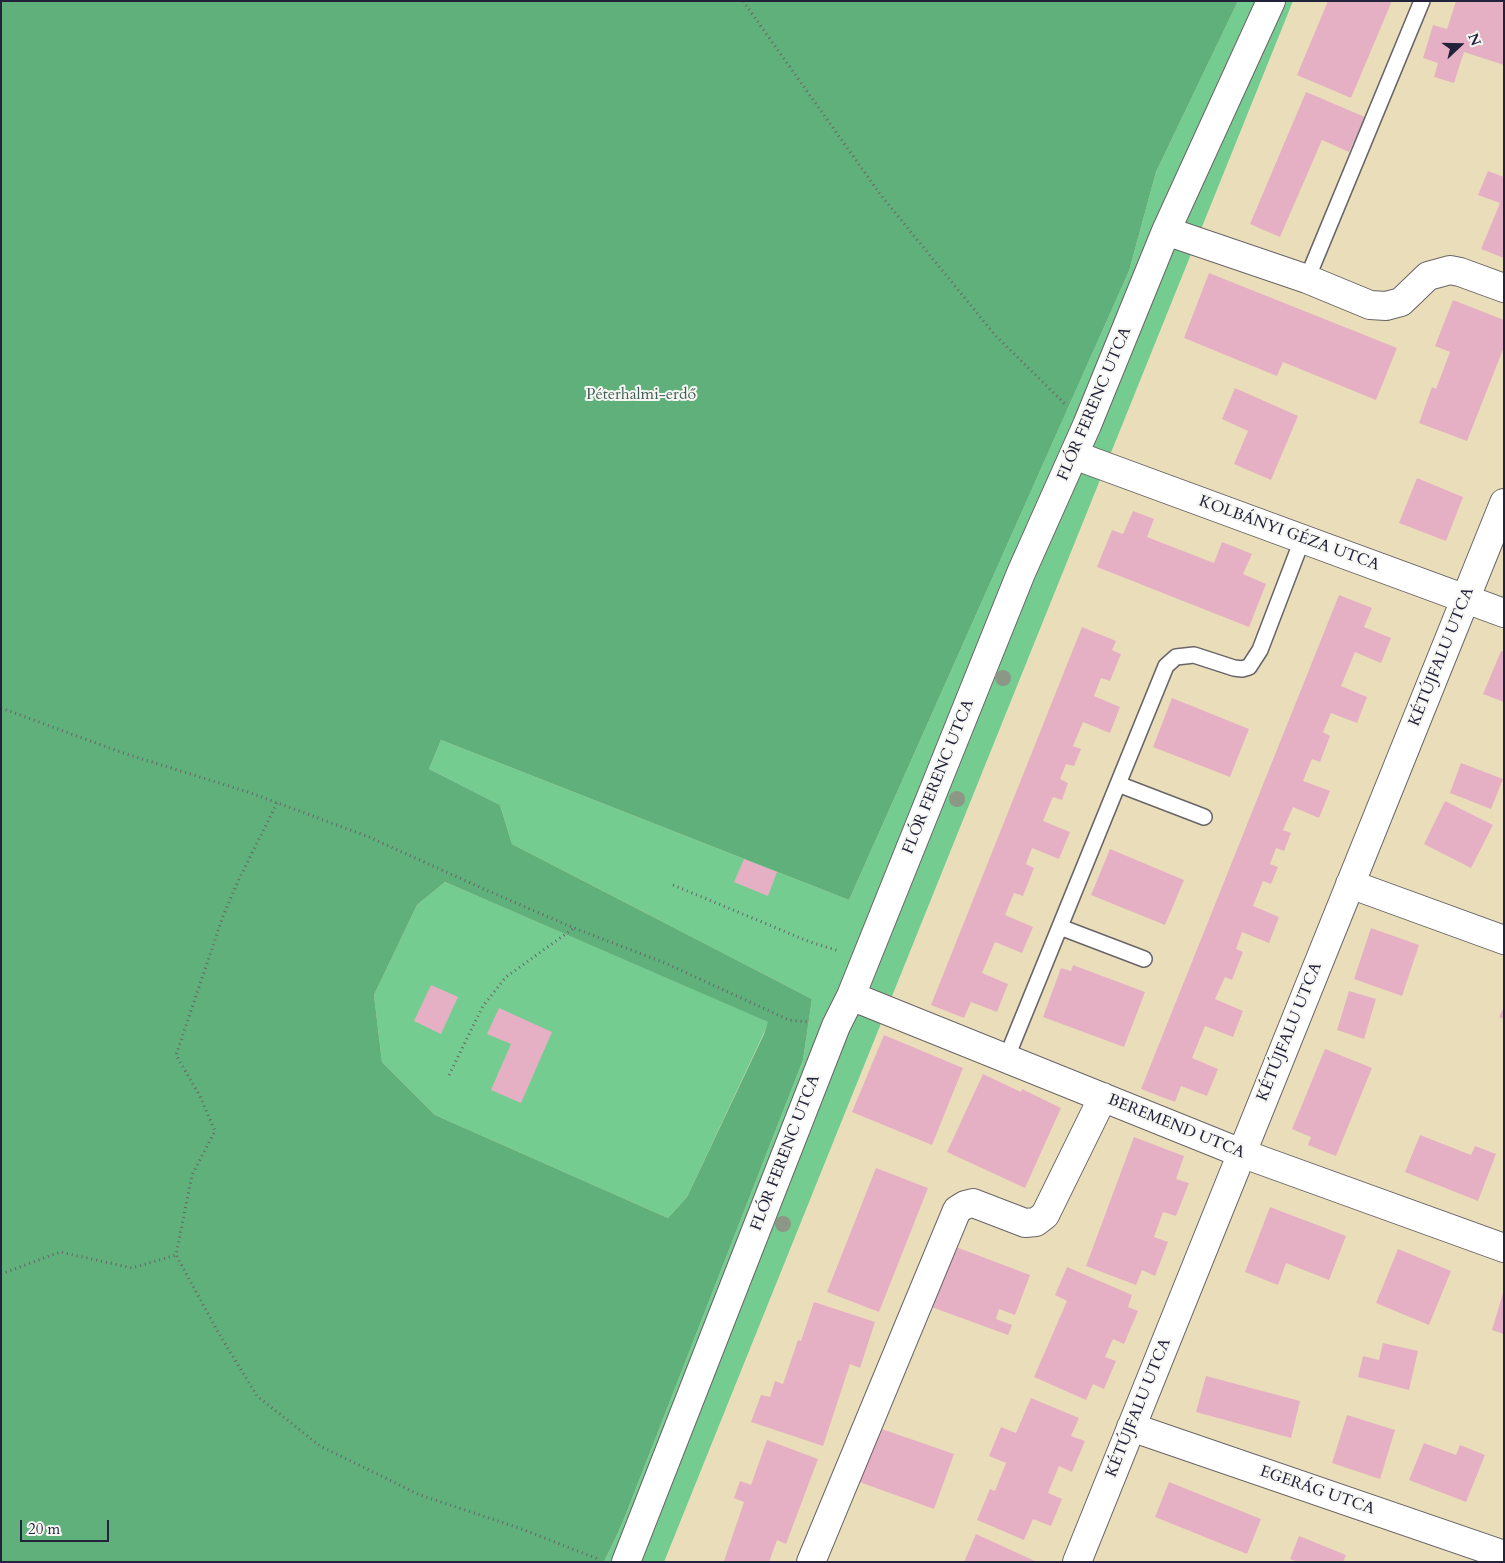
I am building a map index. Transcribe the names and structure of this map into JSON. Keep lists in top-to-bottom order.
{
  "streets": {
    "street": [
      "FLÓR FERENC UTCA",
      "KOLBÁNYI GÉZA UTCA",
      "KÉTÚJFALU UTCA",
      "BEREMEND UTCA",
      "EGERÁG UTCA"
    ]
  },
  "crossings": [
    ["FLÓR FERENC UTCA", "KOLBÁNYI GÉZA UTCA"],
    ["FLÓR FERENC UTCA", "BEREMEND UTCA"],
    ["KOLBÁNYI GÉZA UTCA", "KÉTÚJFALU UTCA"],
    ["KÉTÚJFALU UTCA", "BEREMEND UTCA"],
    ["KÉTÚJFALU UTCA", "EGERÁG UTCA"]
  ],
  "parks": ["Péterhalmi-erdő"],
  "scale_bar": "20 m",
  "north": "right"
}
